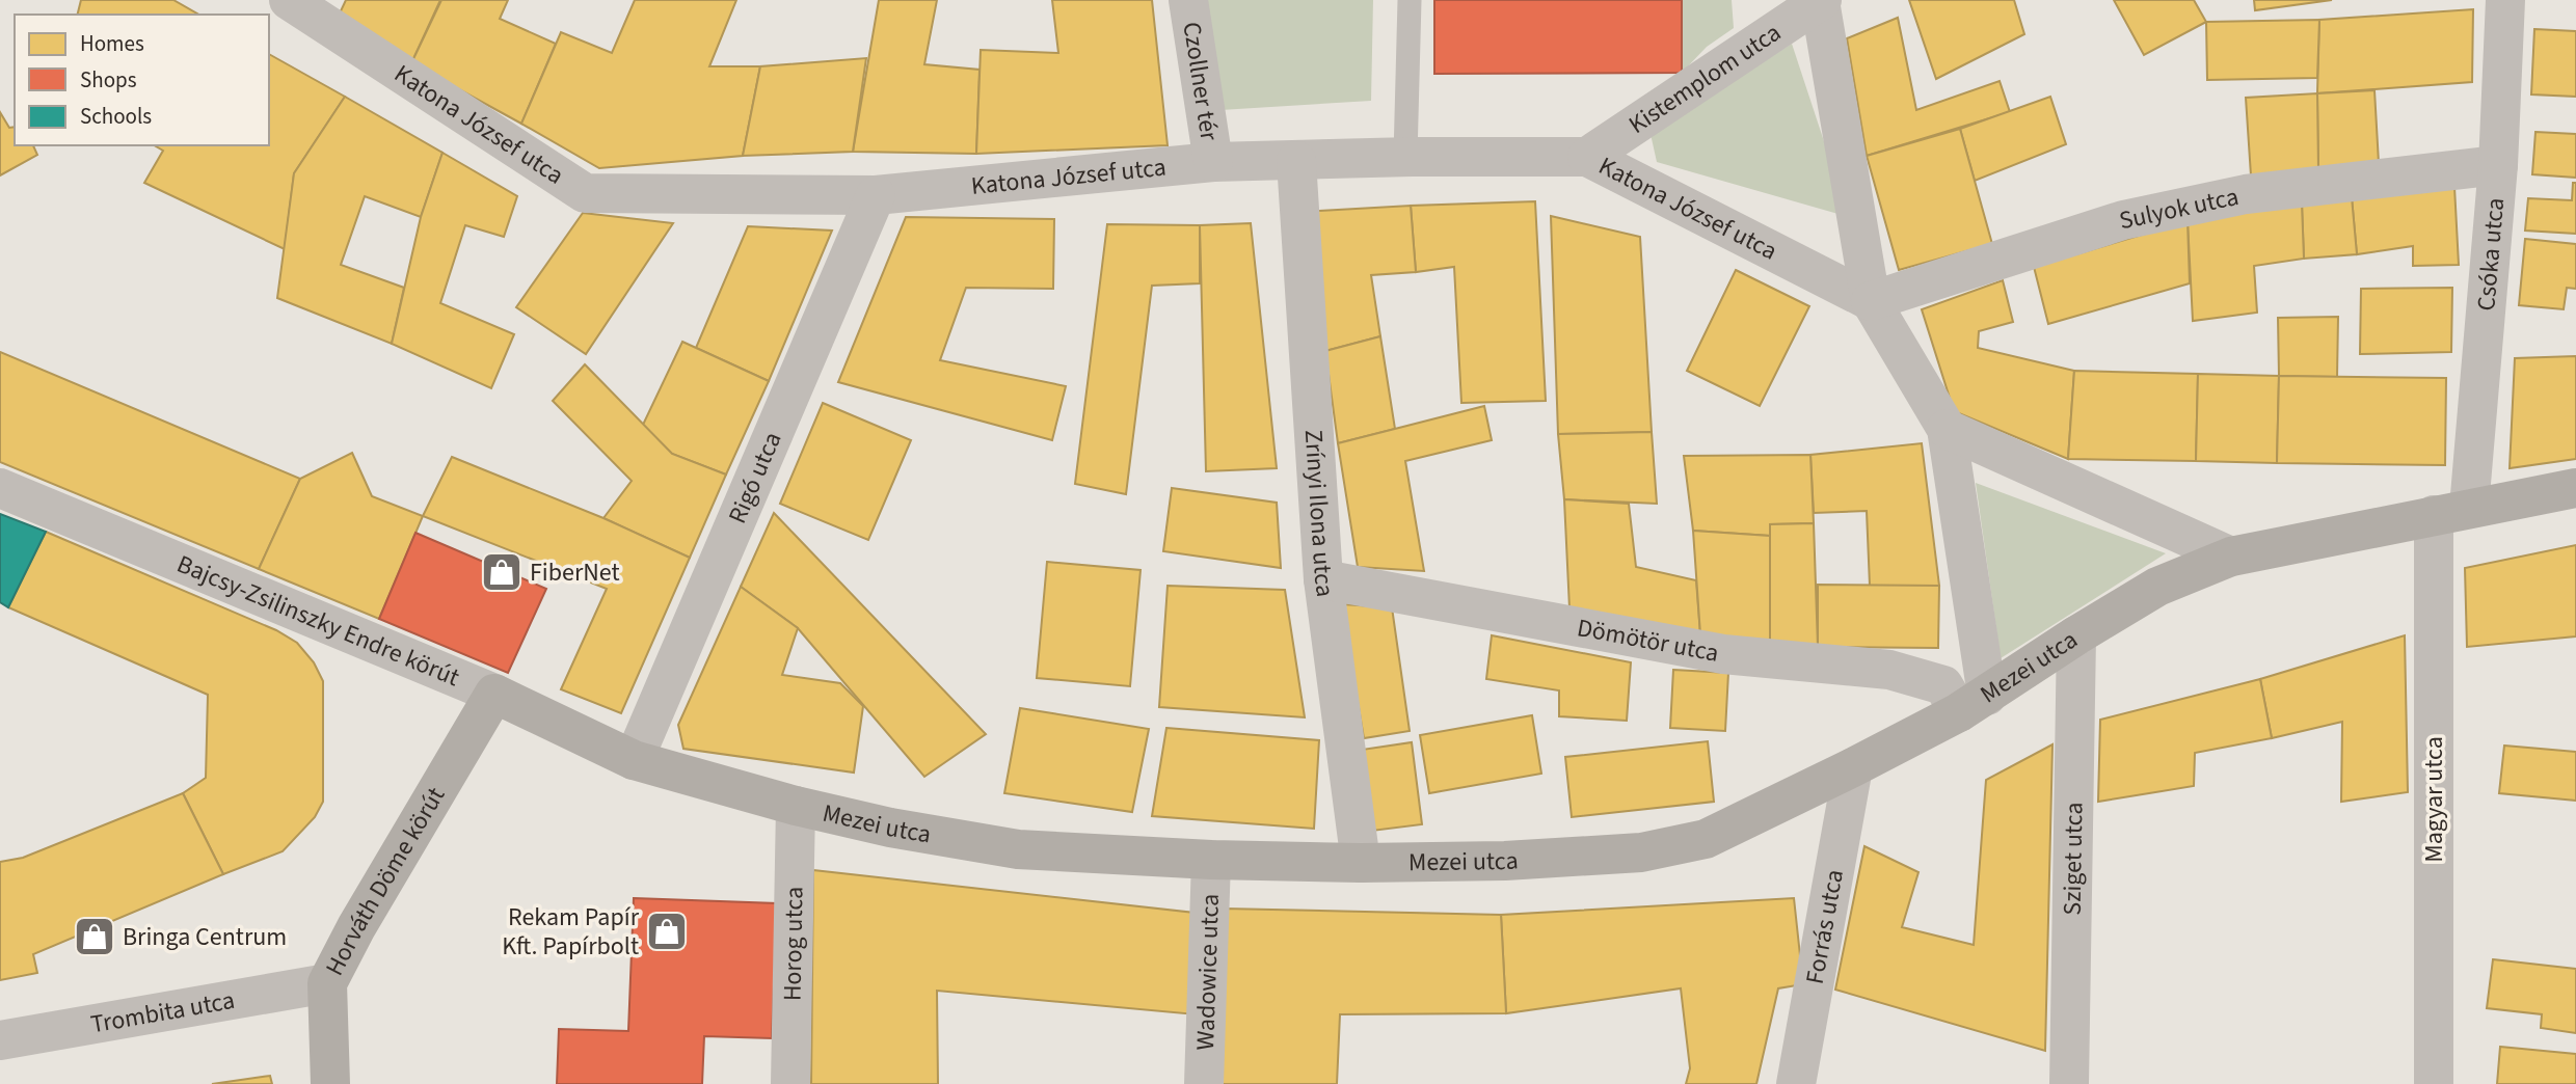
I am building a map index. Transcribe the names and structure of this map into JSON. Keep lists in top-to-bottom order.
{
  "streets": {
    "street": [
      "Kistemplom utca",
      "Czollner tér",
      "Katona József utca",
      "Sulyok utca",
      "Csóka utca",
      "Rigó utca",
      "Zrínyi Ilona utca",
      "Bajcsy-Zsilinszky Endre körút",
      "Dömötör utca",
      "Mezei utca",
      "Magyar utca",
      "Sziget utca",
      "Horváth Döme körút",
      "Forrás utca",
      "Horog utca",
      "Wadowice utca",
      "Trombita utca"
    ]
  },
  "crossings": [
    ["Kistemplom utca", "Katona József utca"],
    ["Czollner tér", "Katona József utca"],
    ["Katona József utca", "Sulyok utca"],
    ["Katona József utca", "Rigó utca"],
    ["Katona József utca", "Zrínyi Ilona utca"],
    ["Sulyok utca", "Csóka utca"],
    ["Csóka utca", "Mezei utca"],
    ["Csóka utca", "Magyar utca"],
    ["Rigó utca", "Bajcsy-Zsilinszky Endre körút"],
    ["Rigó utca", "Mezei utca"],
    ["Zrínyi Ilona utca", "Dömötör utca"],
    ["Zrínyi Ilona utca", "Mezei utca"],
    ["Bajcsy-Zsilinszky Endre körút", "Mezei utca"],
    ["Bajcsy-Zsilinszky Endre körút", "Horváth Döme körút"],
    ["Dömötör utca", "Mezei utca"],
    ["Mezei utca", "Magyar utca"],
    ["Mezei utca", "Sziget utca"],
    ["Mezei utca", "Forrás utca"],
    ["Mezei utca", "Horog utca"],
    ["Mezei utca", "Wadowice utca"],
    ["Horváth Döme körút", "Trombita utca"]
  ],
  "places": {
    "shop": ["FiberNet", "Rekam Papír Kft. Papírbolt", "Bringa Centrum"]
  },
  "legend": ["Homes", "Shops", "Schools"]
}
